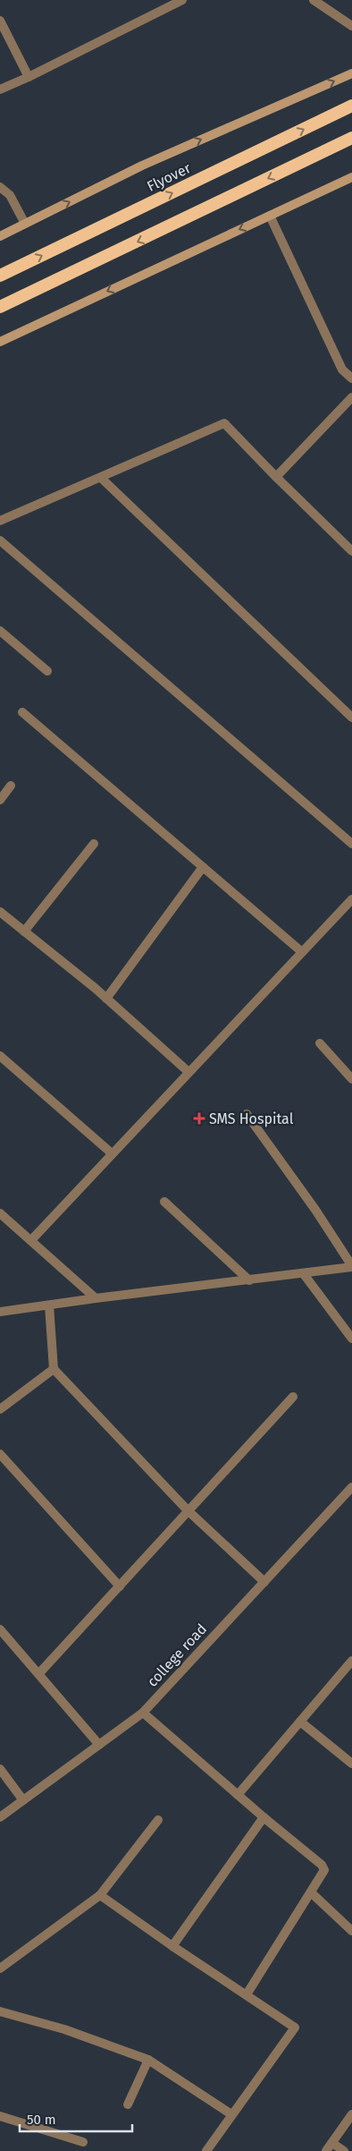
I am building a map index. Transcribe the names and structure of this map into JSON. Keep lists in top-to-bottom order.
{
  "streets": {
    "highway": ["Flyover"],
    "street": ["college road"]
  },
  "places": {
    "health": ["SMS Hospital"]
  },
  "scale_bar": "50 m"
}
